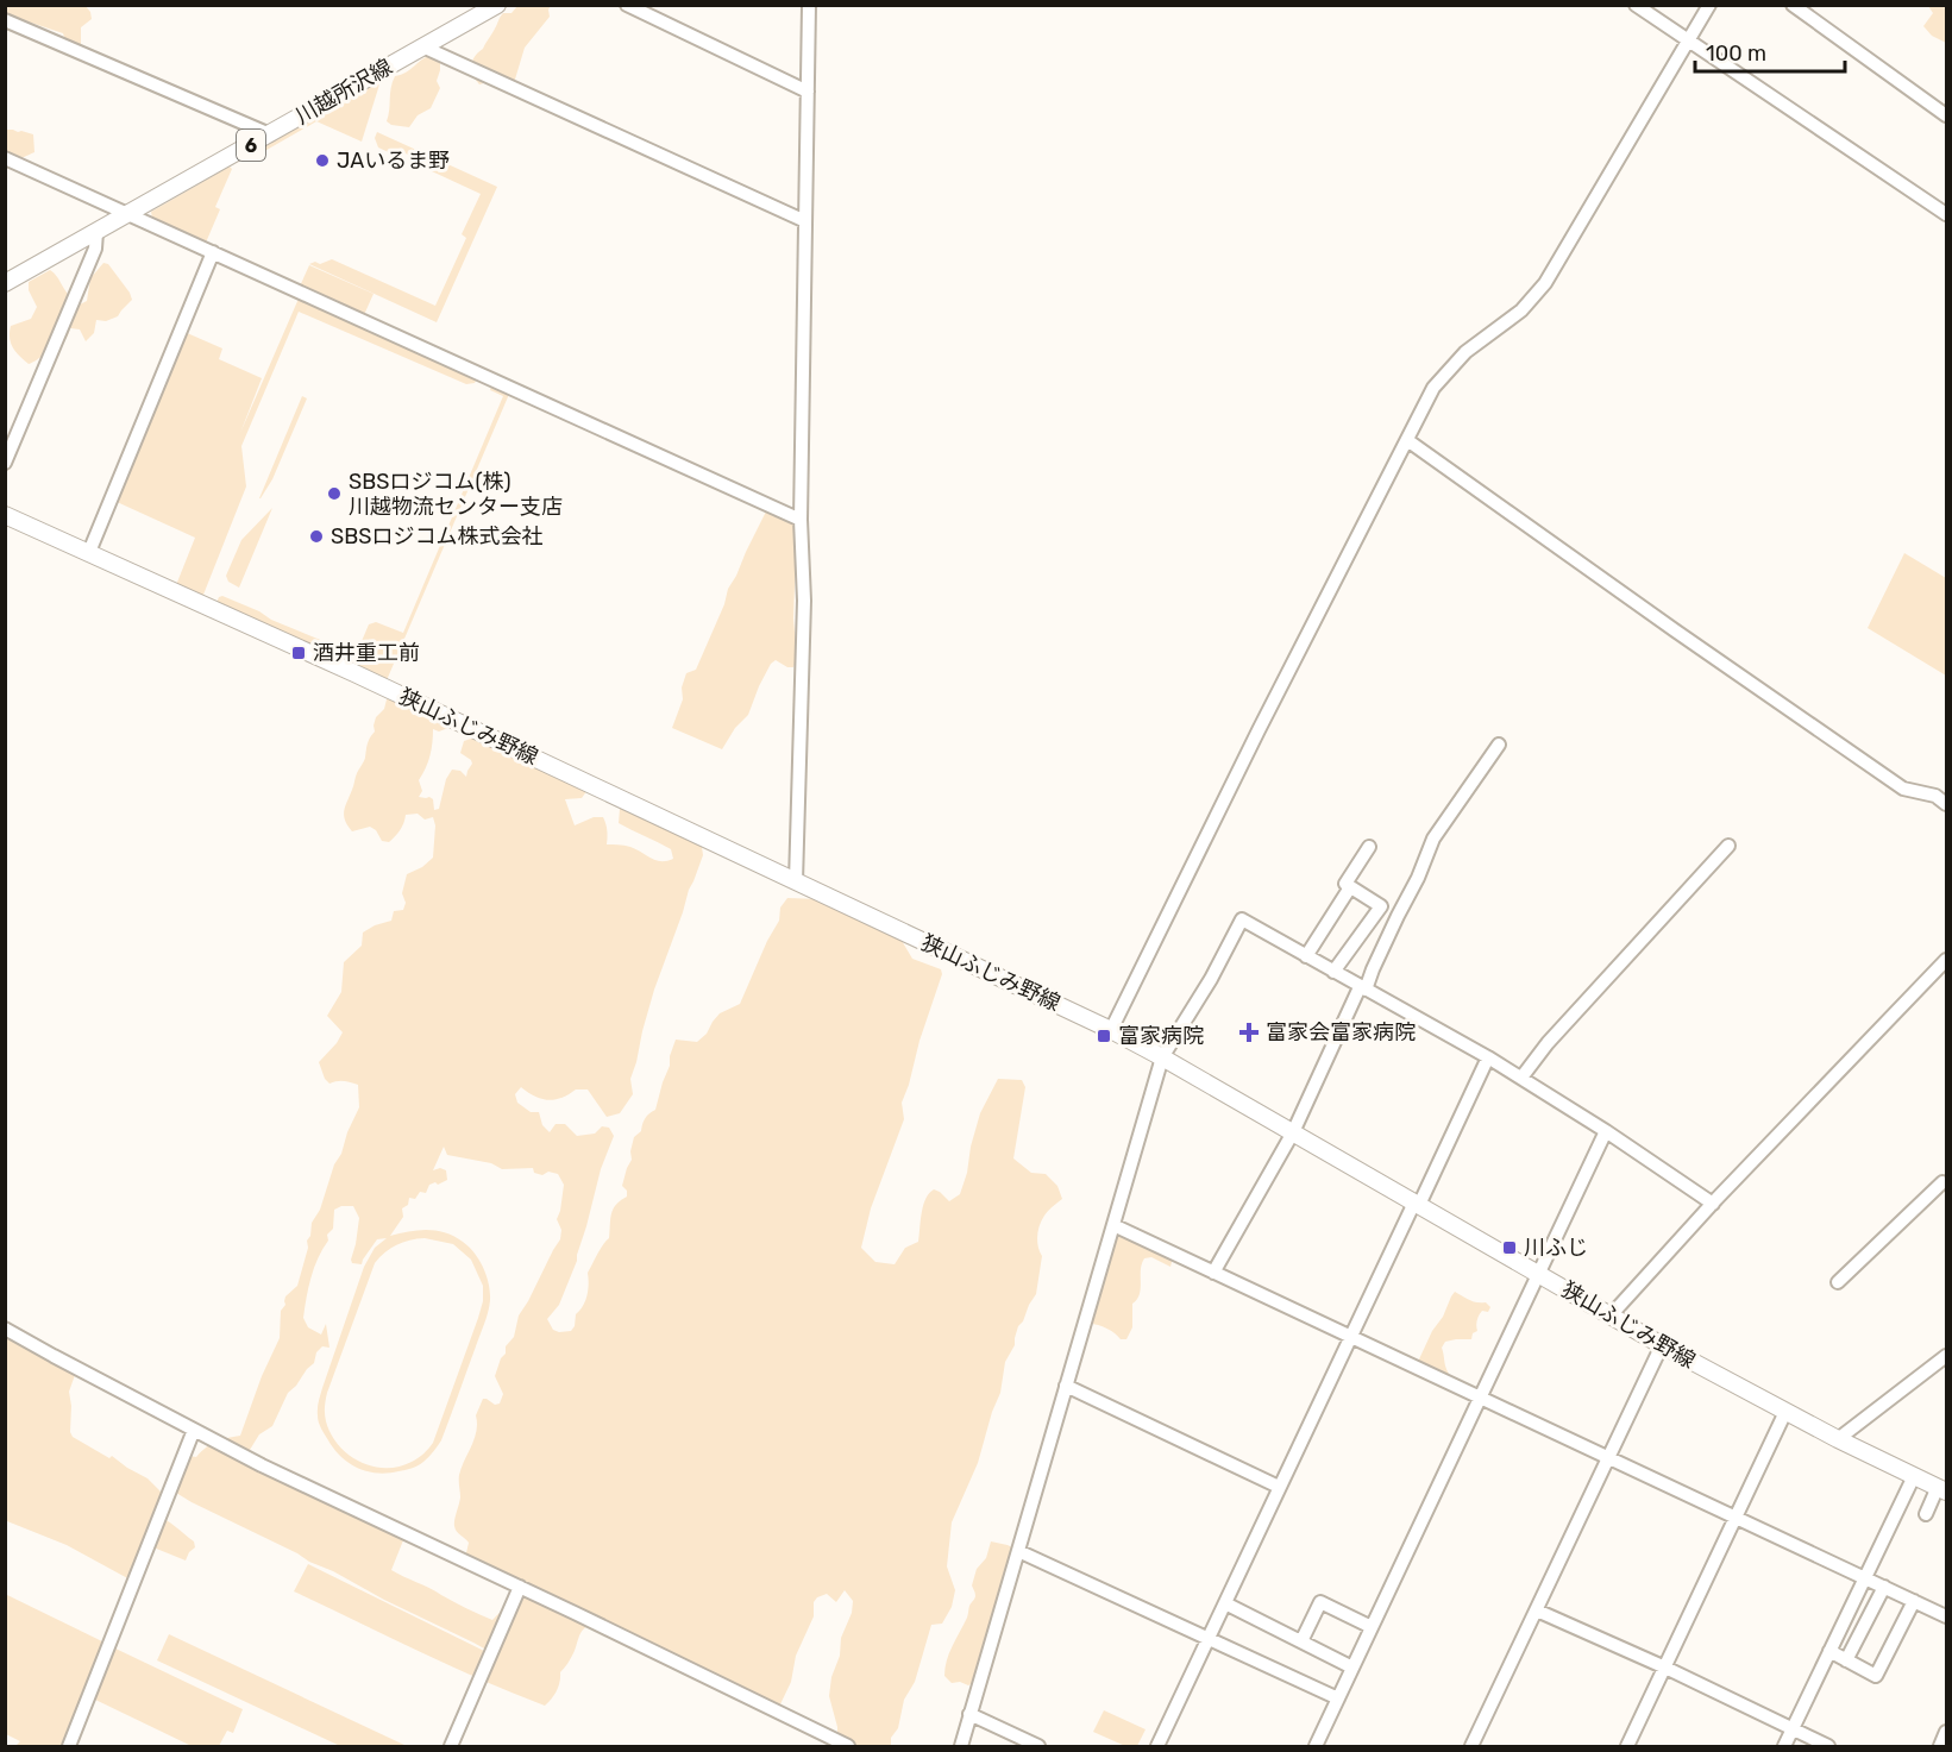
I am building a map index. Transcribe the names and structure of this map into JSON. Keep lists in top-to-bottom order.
{
  "streets": {
    "main road": ["川越所沢線", "6", "狭山ふじみ野線"]
  },
  "places": {
    "other": ["JAいるま野", "SBSロジコム(株) 川越物流センター支店", "SBSロジコム株式会社"],
    "transit": ["酒井重工前", "富家病院", "川ふじ"],
    "health": ["富家会富家病院"]
  },
  "scale_bar": "100 m"
}
